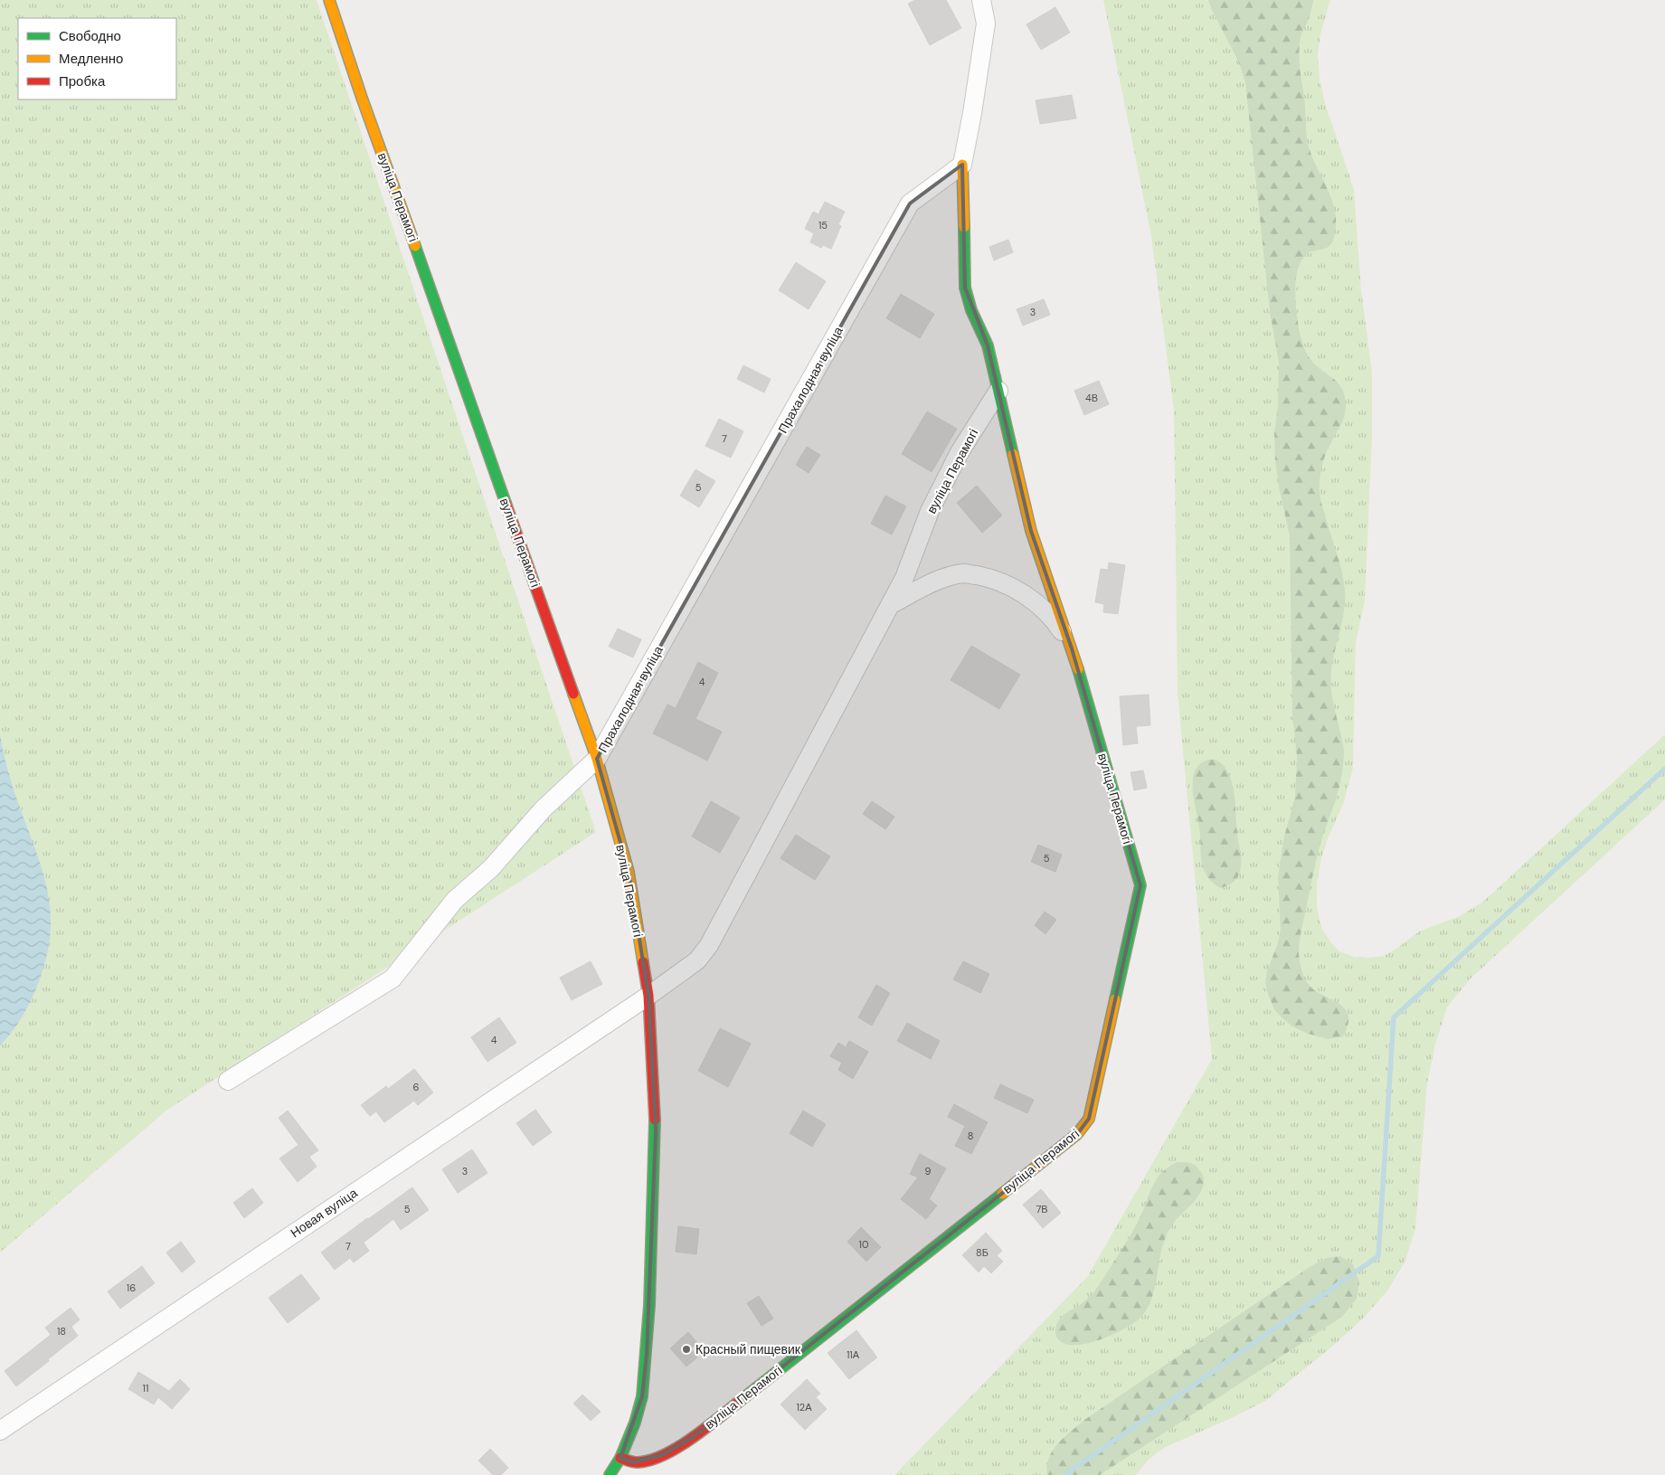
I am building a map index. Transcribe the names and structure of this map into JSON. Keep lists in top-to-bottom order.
{
  "streets": {
    "street": ["вуліца Перамогі", "Прахалодная вуліца", "Новая вуліца"]
  },
  "crossings": [
    ["вуліца Перамогі", "Прахалодная вуліца"],
    ["вуліца Перамогі", "Новая вуліца"]
  ],
  "places": ["Красный пищевик"],
  "house_numbers": [
    "15",
    "3",
    "4В",
    "7",
    "5",
    "4",
    "5",
    "4",
    "6",
    "8",
    "3",
    "9",
    "5",
    "7В",
    "10",
    "7",
    "8Б",
    "16",
    "18",
    "11А",
    "11",
    "12А"
  ],
  "legend": ["Свободно", "Медленно", "Пробка"]
}
